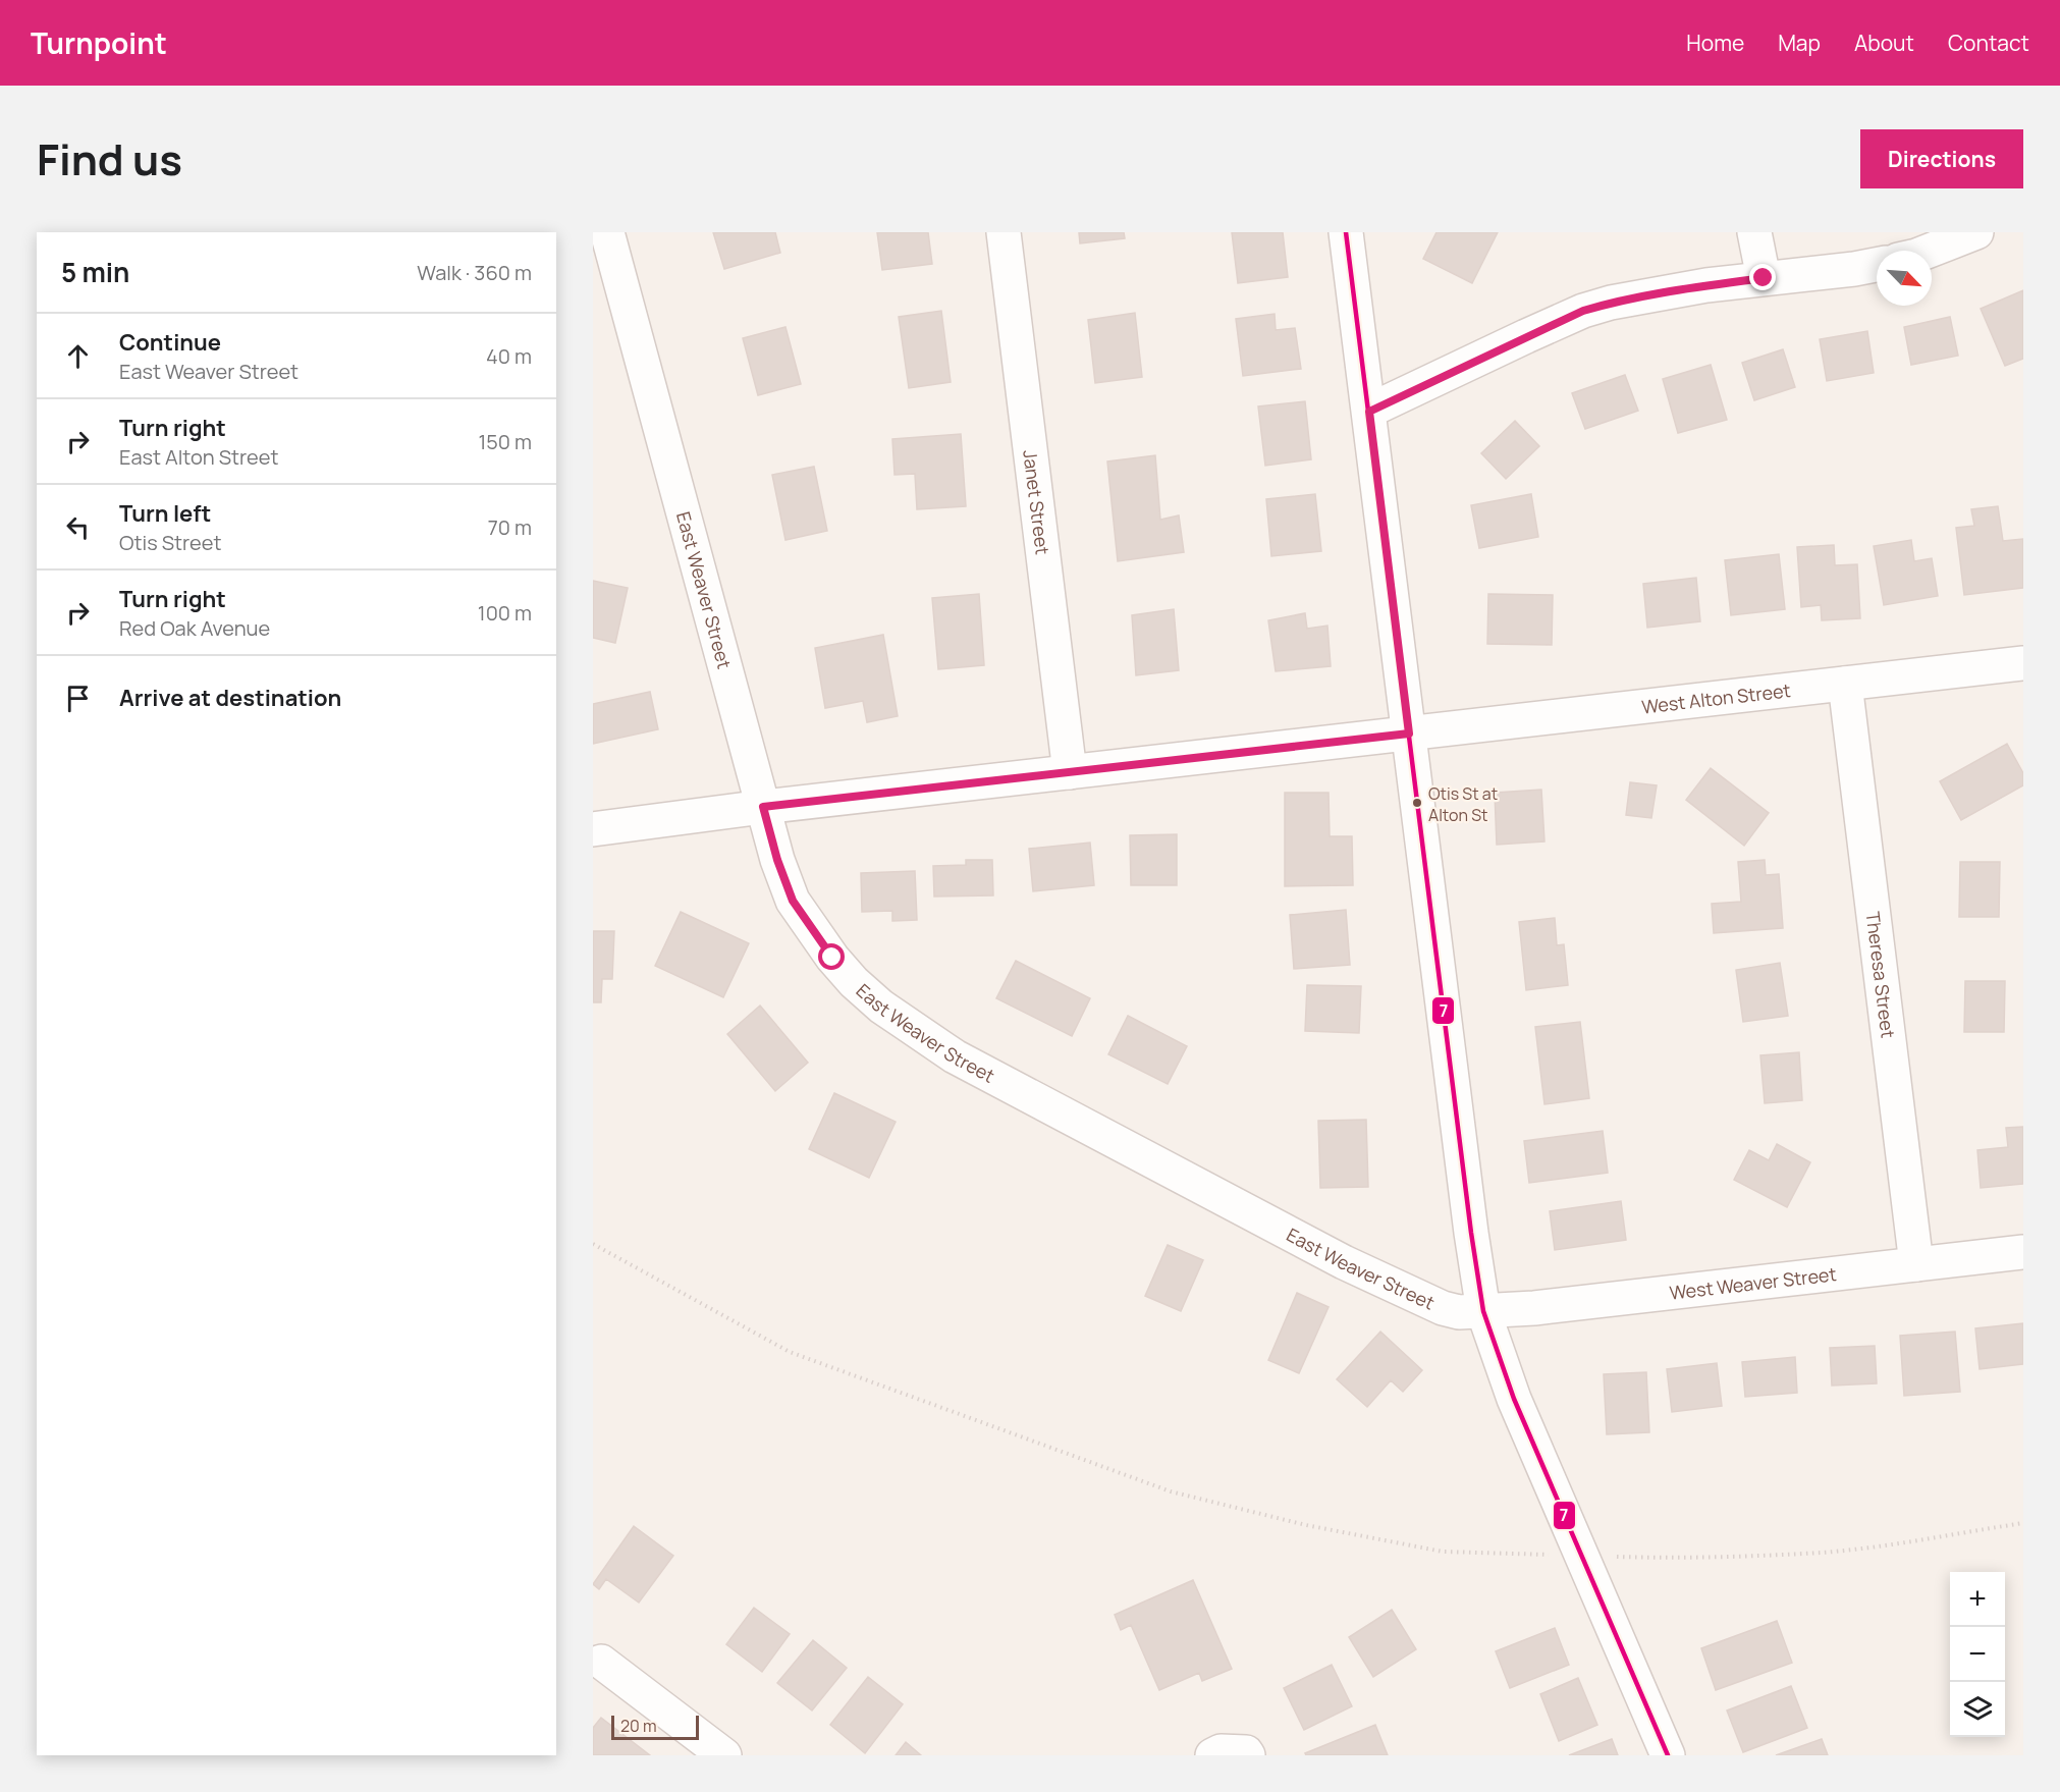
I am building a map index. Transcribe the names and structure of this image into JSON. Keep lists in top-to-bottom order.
{
  "streets": {
    "street": [
      "Janet Street",
      "East Weaver Street",
      "West Alton Street",
      "Theresa Street",
      "West Weaver Street"
    ]
  },
  "crossings": [
    ["Janet Street", "West Alton Street"],
    ["East Weaver Street", "West Alton Street"],
    ["East Weaver Street", "West Weaver Street"],
    ["West Alton Street", "Theresa Street"],
    ["Theresa Street", "West Weaver Street"]
  ],
  "places": ["Otis St at Alton St"],
  "lines": ["transit line 7"],
  "scale_bar": "20 m",
  "north": "bottom right",
  "page": {
    "header": "Turnpoint",
    "nav": [
      "Home",
      "Map",
      "About",
      "Contact"
    ],
    "title": "Find us",
    "buttons": "Directions",
    "heading": ["5 min", "Walk · 360 m"],
    "list": [
      ["Continue", "East Weaver Street", "40 m"],
      ["Turn right", "East Alton Street", "150 m"],
      ["Turn left", "Otis Street", "70 m"],
      ["Turn right", "Red Oak Avenue", "100 m"],
      "Arrive at destination"
    ],
    "map_buttons": ["+", "−"],
    "scale": "20 m"
  }
}
